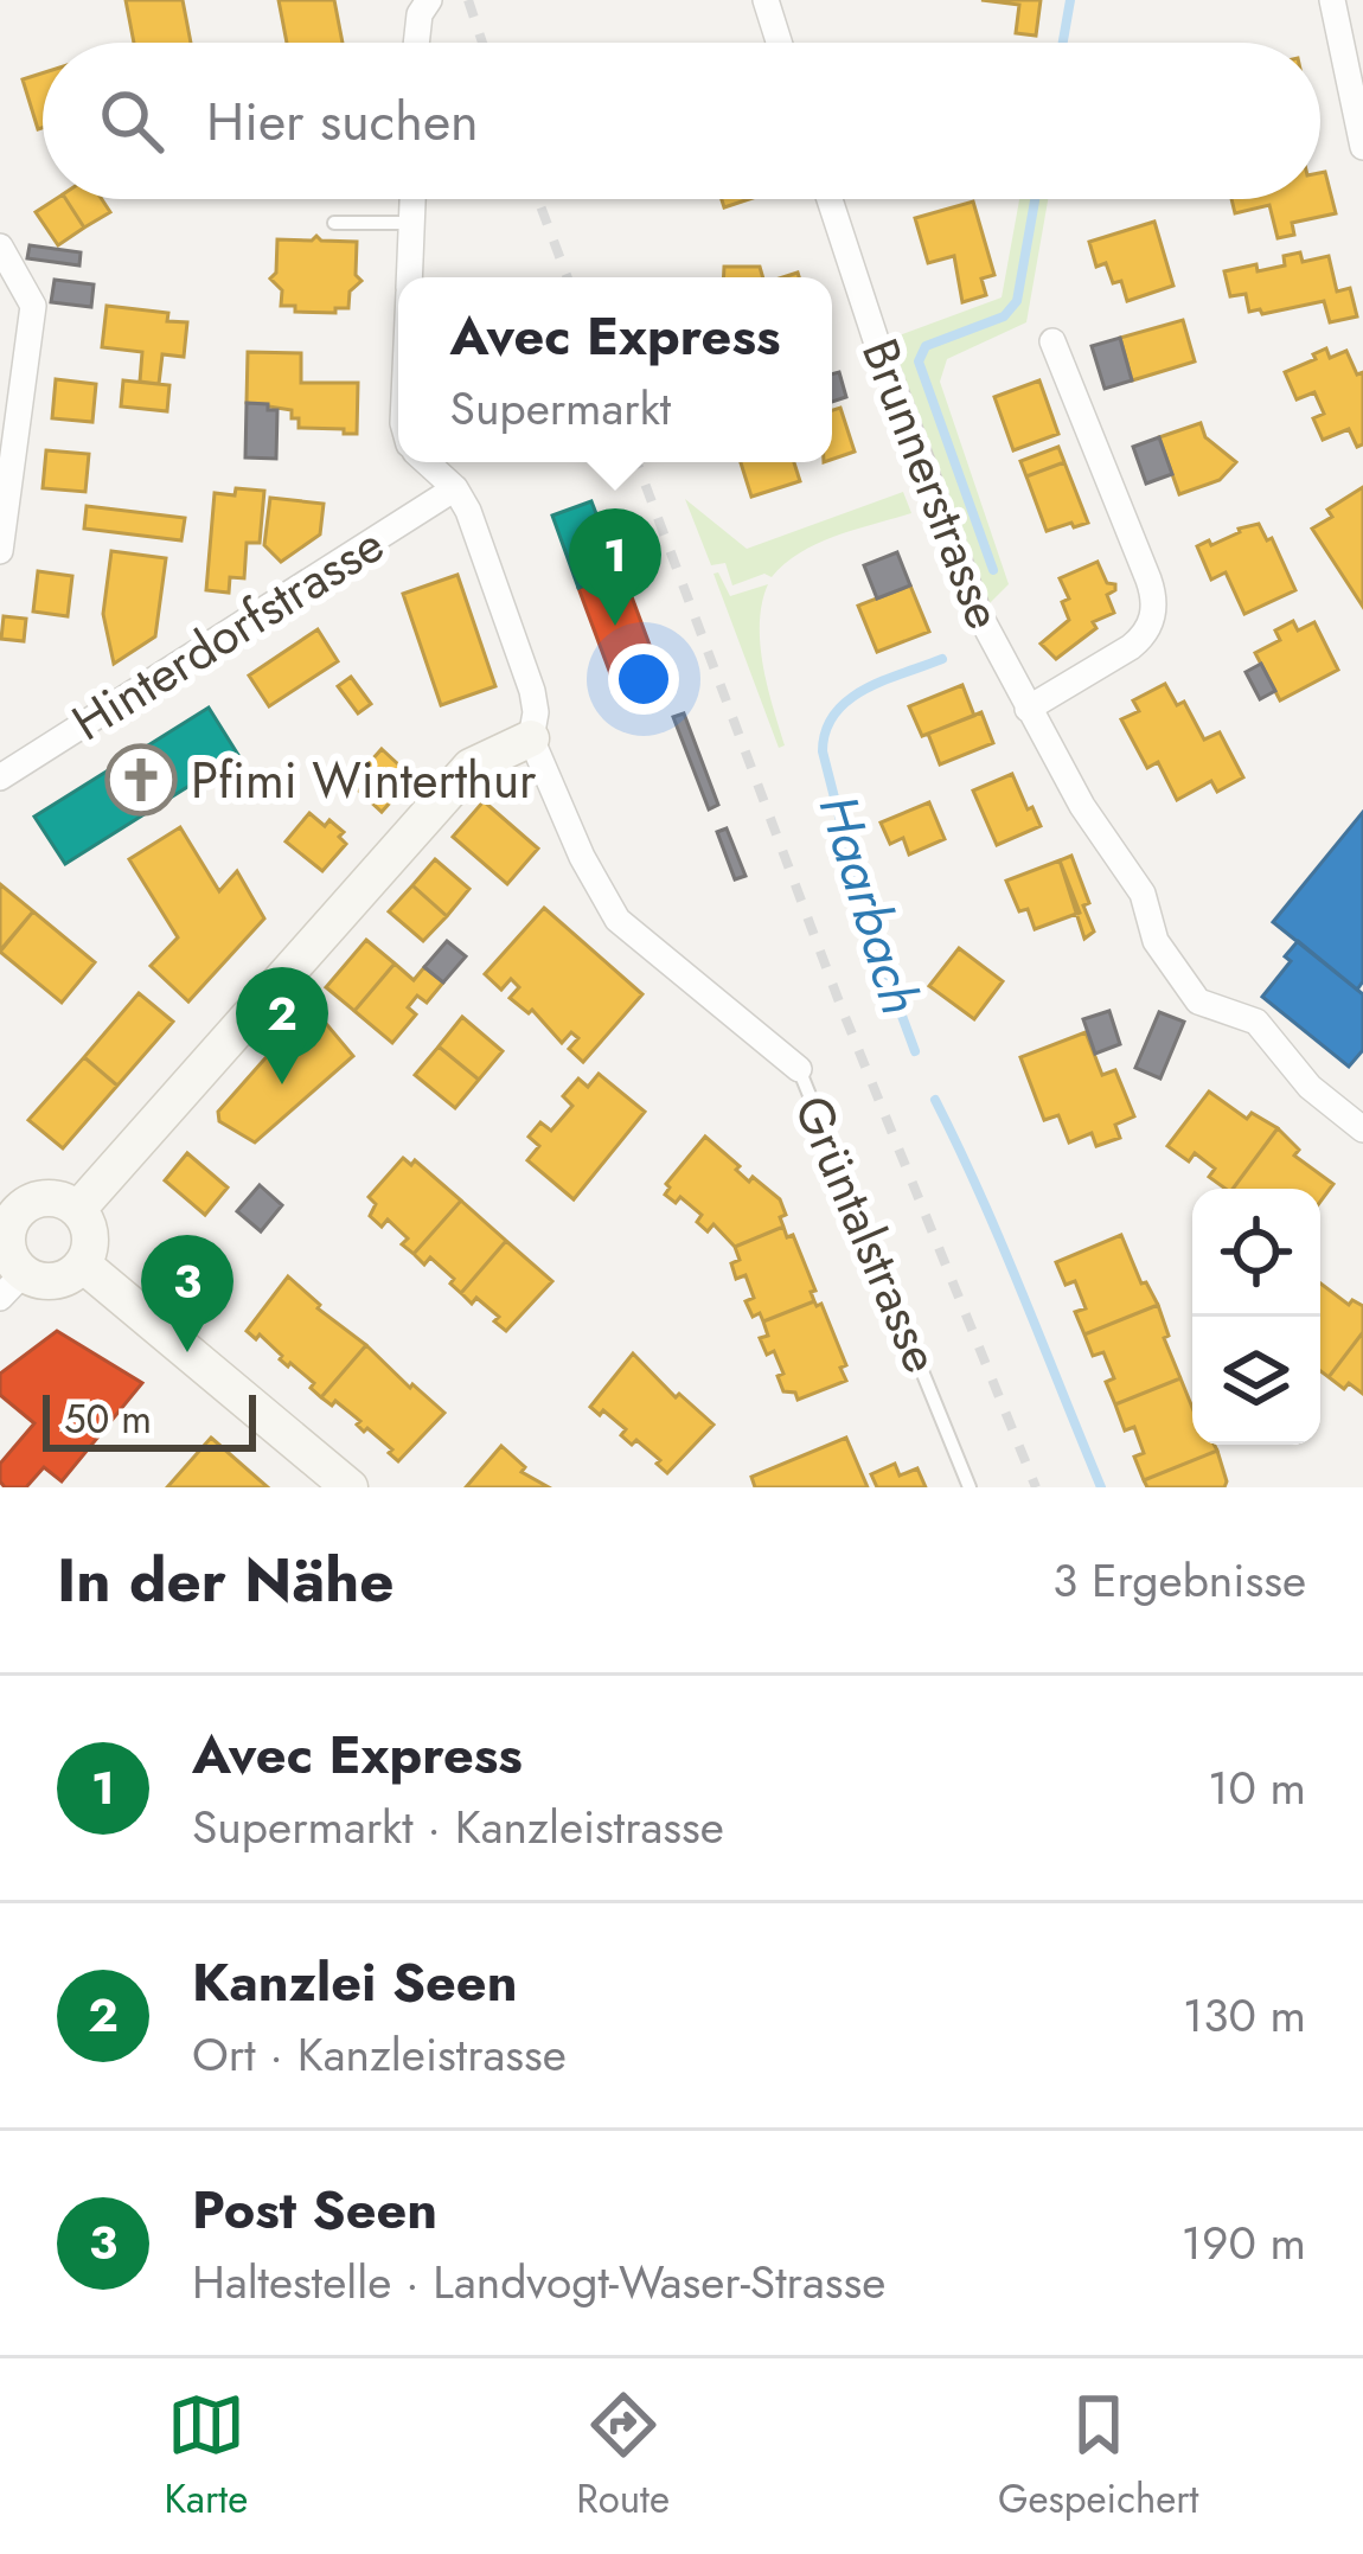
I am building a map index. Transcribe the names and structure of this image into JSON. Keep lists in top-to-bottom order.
{
  "streets": {
    "street": ["Brunnerstrasse", "Hinterdorfstrasse", "Grüntalstrasse"]
  },
  "crossings": [
    ["Hinterdorfstrasse", "Grüntalstrasse"]
  ],
  "water": ["Haarbach"],
  "places": {
    "church": ["Pfimi Winterthur"]
  },
  "scale_bar": "50 m",
  "page": {
    "search": "Hier suchen",
    "popup": ["Avec Express", "Supermarkt"],
    "pins": ["1", "2", "3"],
    "scale": "50 m",
    "heading": ["In der Nähe", "3 Ergebnisse"],
    "list": [
      {
        "mark": "1",
        "name": "Avec Express",
        "note": "Supermarkt · Kanzleistrasse",
        "value": "10 m"
      },
      {
        "mark": "2",
        "name": "Kanzlei Seen",
        "note": "Ort · Kanzleistrasse",
        "value": "130 m"
      },
      {
        "mark": "3",
        "name": "Post Seen",
        "note": "Haltestelle · Landvogt-Waser-Strasse",
        "value": "190 m"
      }
    ],
    "nav": ["Karte", "Route", "Gespeichert"]
  }
}
